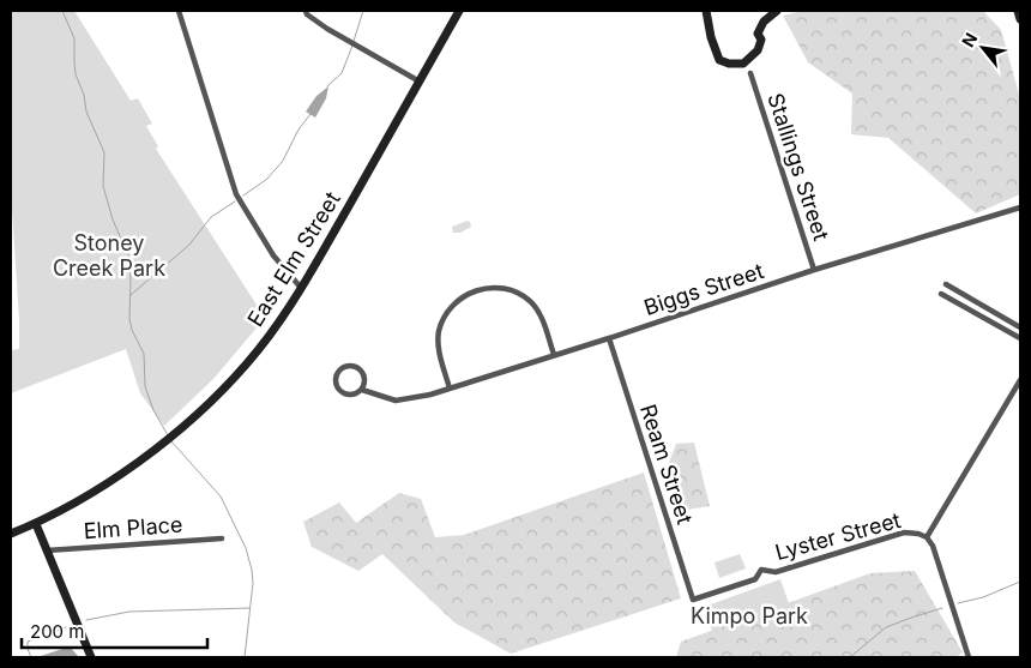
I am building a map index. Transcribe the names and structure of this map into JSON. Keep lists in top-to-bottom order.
{
  "streets": {
    "street": [
      "Stallings Street",
      "East Elm Street",
      "Biggs Street",
      "Ream Street",
      "Elm Place",
      "Lyster Street"
    ]
  },
  "crossings": [
    ["Stallings Street", "Biggs Street"],
    ["Biggs Street", "Ream Street"],
    ["Ream Street", "Lyster Street"]
  ],
  "parks": ["Stoney Creek Park", "Kimpo Park"],
  "scale_bar": "200 m",
  "north": "top left"
}
